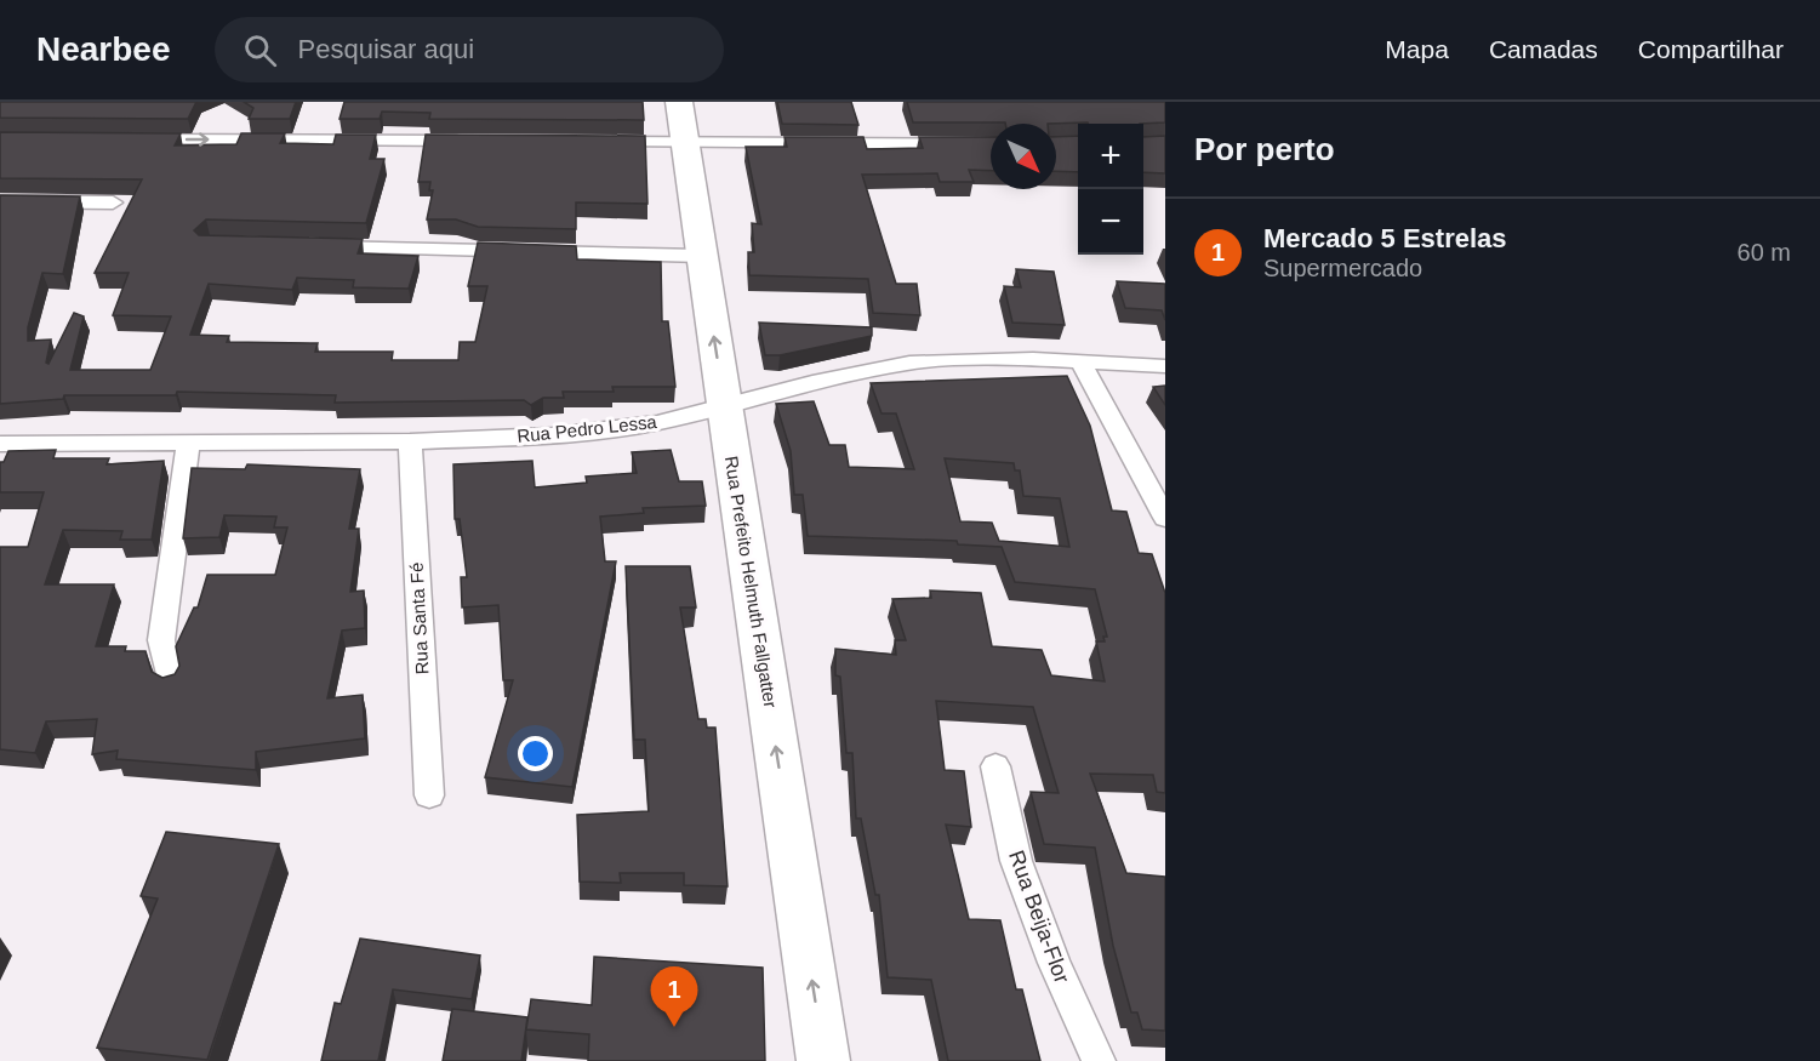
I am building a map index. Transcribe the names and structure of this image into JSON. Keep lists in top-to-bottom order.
{
  "streets": {
    "main road": ["Rua Prefeito Helmuth Fallgatter"],
    "street": ["Rua Pedro Lessa", "Rua Santa Fé", "Rua Beija-Flor"]
  },
  "crossings": [
    ["Rua Pedro Lessa", "Rua Prefeito Helmuth Fallgatter"],
    ["Rua Pedro Lessa", "Rua Santa Fé"]
  ],
  "one_way": ["Rua Prefeito Helmuth Fallgatter"],
  "north": "bottom right",
  "page": {
    "header": "Nearbee",
    "search": "Pesquisar aqui",
    "nav": ["Mapa", "Camadas", "Compartilhar"],
    "heading": "Por perto",
    "map_buttons": ["+", "−"],
    "list": [
      {
        "mark": "1",
        "name": "Mercado 5 Estrelas",
        "note": "Supermercado",
        "value": "60 m"
      }
    ],
    "pins": "1"
  }
}
